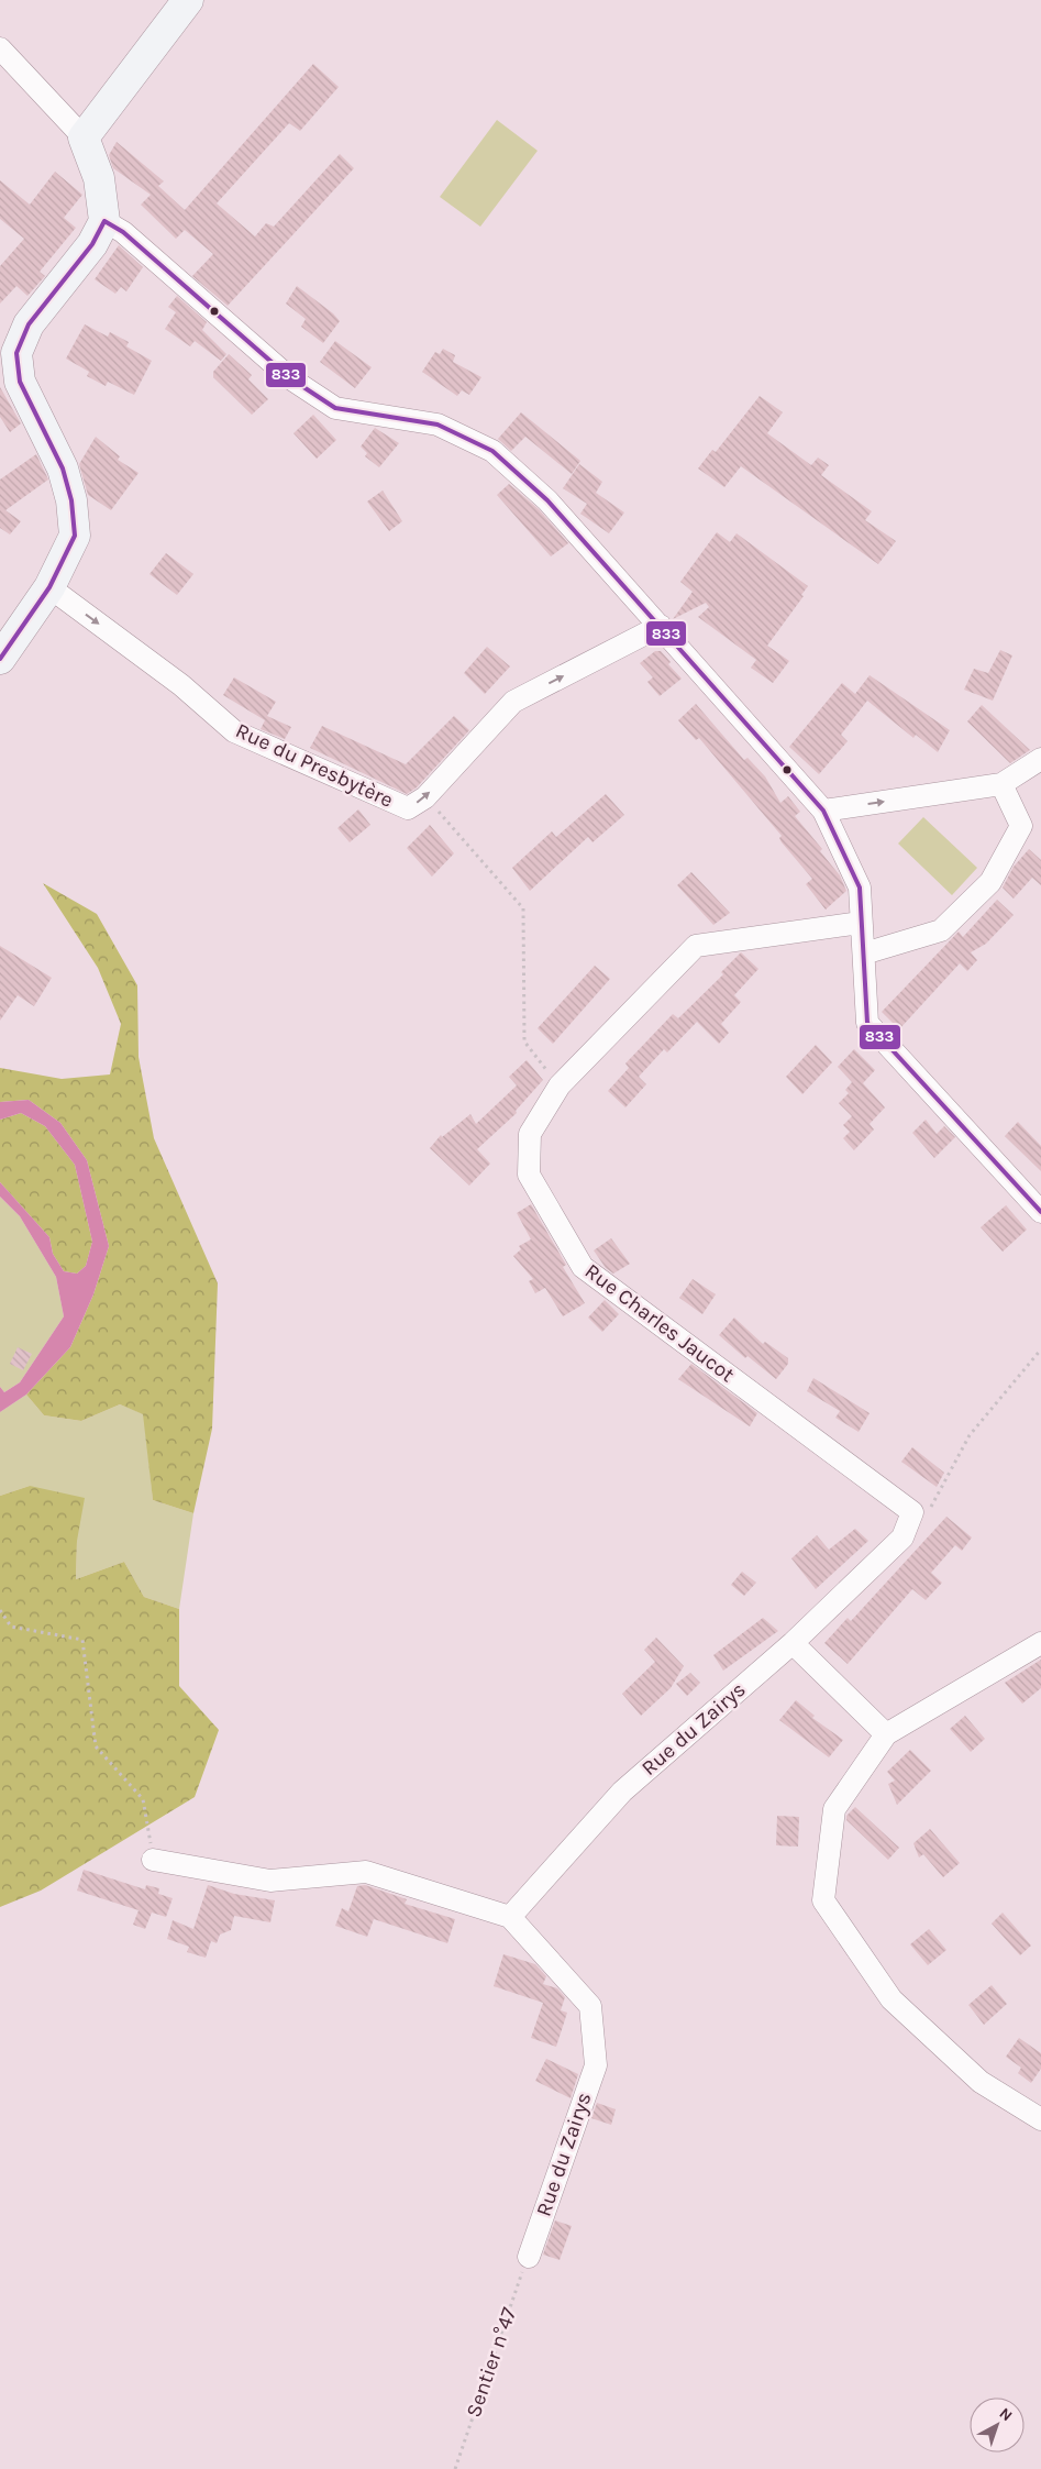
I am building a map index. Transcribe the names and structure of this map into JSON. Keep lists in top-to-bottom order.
{
  "streets": {
    "street": ["Rue du Presbytère", "Rue Charles Jaucot", "Rue du Zairys"],
    "path": ["Sentier n°47"]
  },
  "crossings": [
    ["Rue du Zairys", "Sentier n°47"]
  ],
  "one_way": ["Rue du Presbytère"],
  "lines": ["transit line 833"],
  "north": "top right"
}
